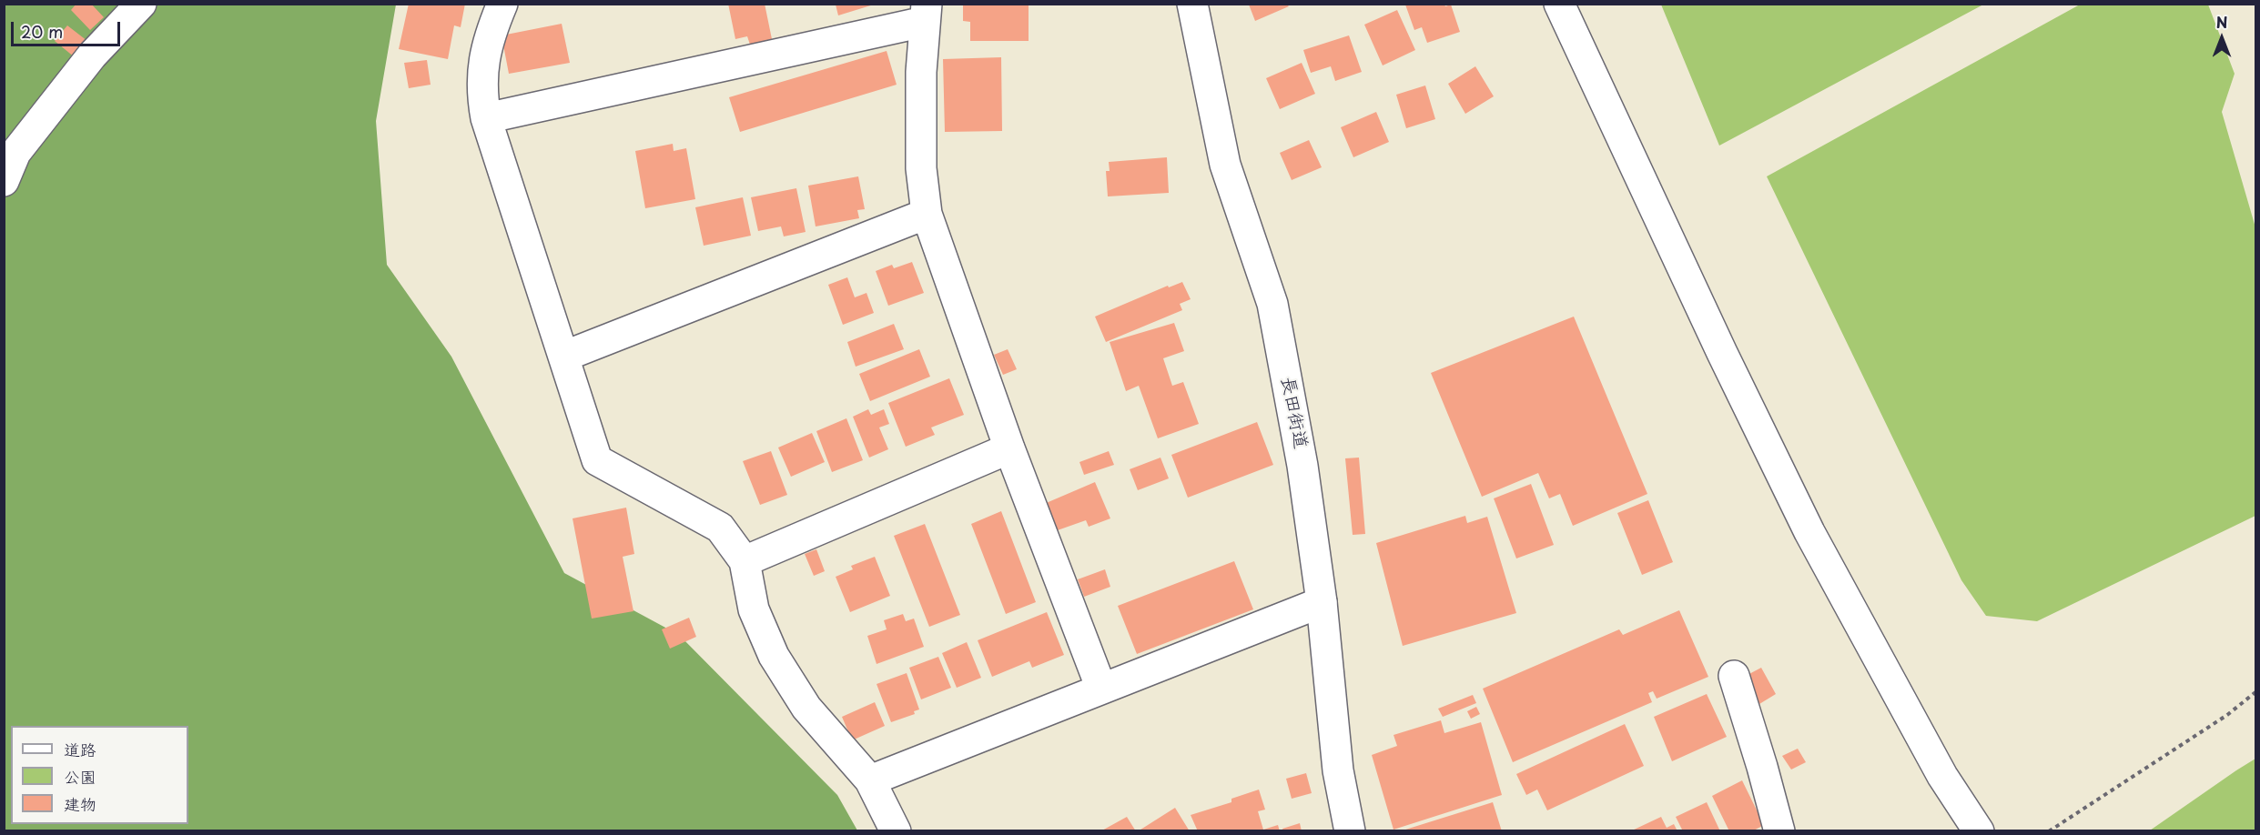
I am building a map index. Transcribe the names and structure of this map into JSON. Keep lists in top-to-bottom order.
{
  "streets": {
    "street": ["長田街道"]
  },
  "legend": ["道路", "公園", "建物"],
  "scale_bar": "20 m",
  "north": "top"
}
